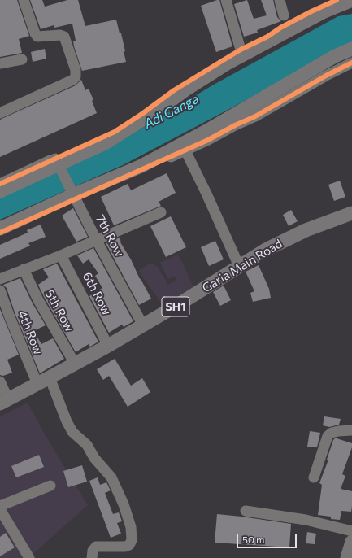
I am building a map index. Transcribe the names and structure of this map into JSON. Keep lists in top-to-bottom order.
{
  "streets": {
    "main road": ["Garia Main Road", "SH1"],
    "street": [
      "7th Row",
      "6th Row",
      "5th Row",
      "4th Row"
    ]
  },
  "crossings": [
    ["7th Row", "Garia Main Road"],
    ["Garia Main Road", "6th Row"],
    ["Garia Main Road", "5th Row"],
    ["Garia Main Road", "4th Row"]
  ],
  "water": ["Adi Ganga"],
  "scale_bar": "50 m"
}
